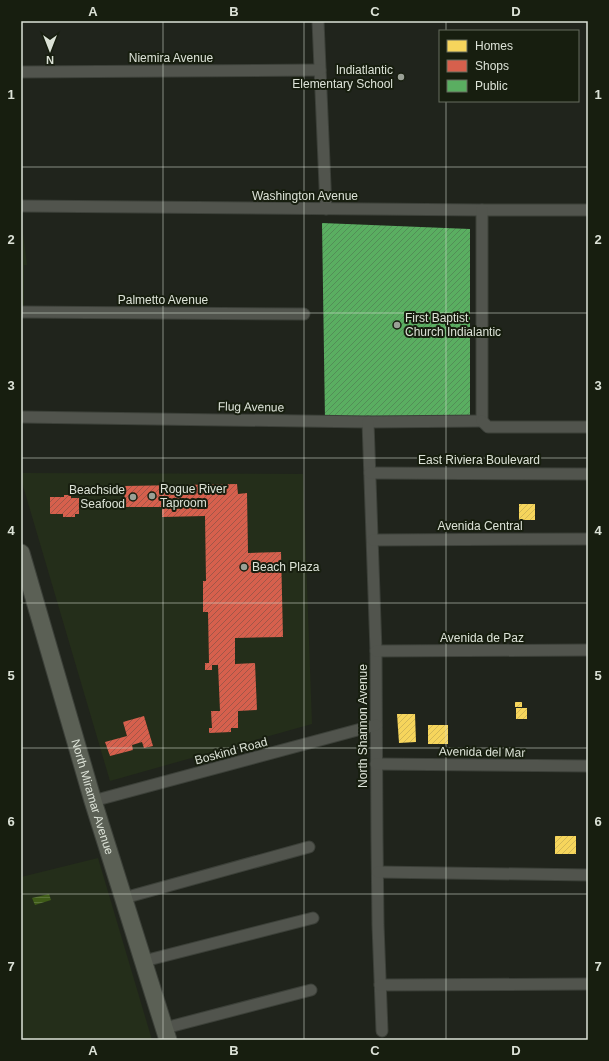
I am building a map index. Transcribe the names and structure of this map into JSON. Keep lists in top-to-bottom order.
{
  "streets": {
    "main road": ["North Miramar Avenue"],
    "street": [
      "Niemira Avenue",
      "Washington Avenue",
      "Palmetto Avenue",
      "Flug Avenue",
      "East Riviera Boulevard",
      "Avenida Central",
      "Avenida de Paz",
      "North Shannon Avenue",
      "Boskind Road",
      "Avenida del Mar"
    ]
  },
  "crossings": [
    ["Flug Avenue", "North Shannon Avenue"],
    ["East Riviera Boulevard", "North Shannon Avenue"],
    ["Avenida Central", "North Shannon Avenue"],
    ["Avenida de Paz", "North Shannon Avenue"],
    ["North Shannon Avenue", "Boskind Road"],
    ["North Shannon Avenue", "Avenida del Mar"],
    ["Boskind Road", "North Miramar Avenue"]
  ],
  "places": [
    "Indiatlantic Elementary School",
    "First Baptist Church Indialantic",
    "Rogue River Taproom",
    "Beachside Seafood",
    "Beach Plaza"
  ],
  "legend": ["Homes", "Shops", "Public"],
  "north": "bottom",
  "grid": {
    "columns": [
      "A",
      "B",
      "C",
      "D"
    ],
    "rows": [
      "1",
      "2",
      "3",
      "4",
      "5",
      "6",
      "7"
    ]
  }
}
